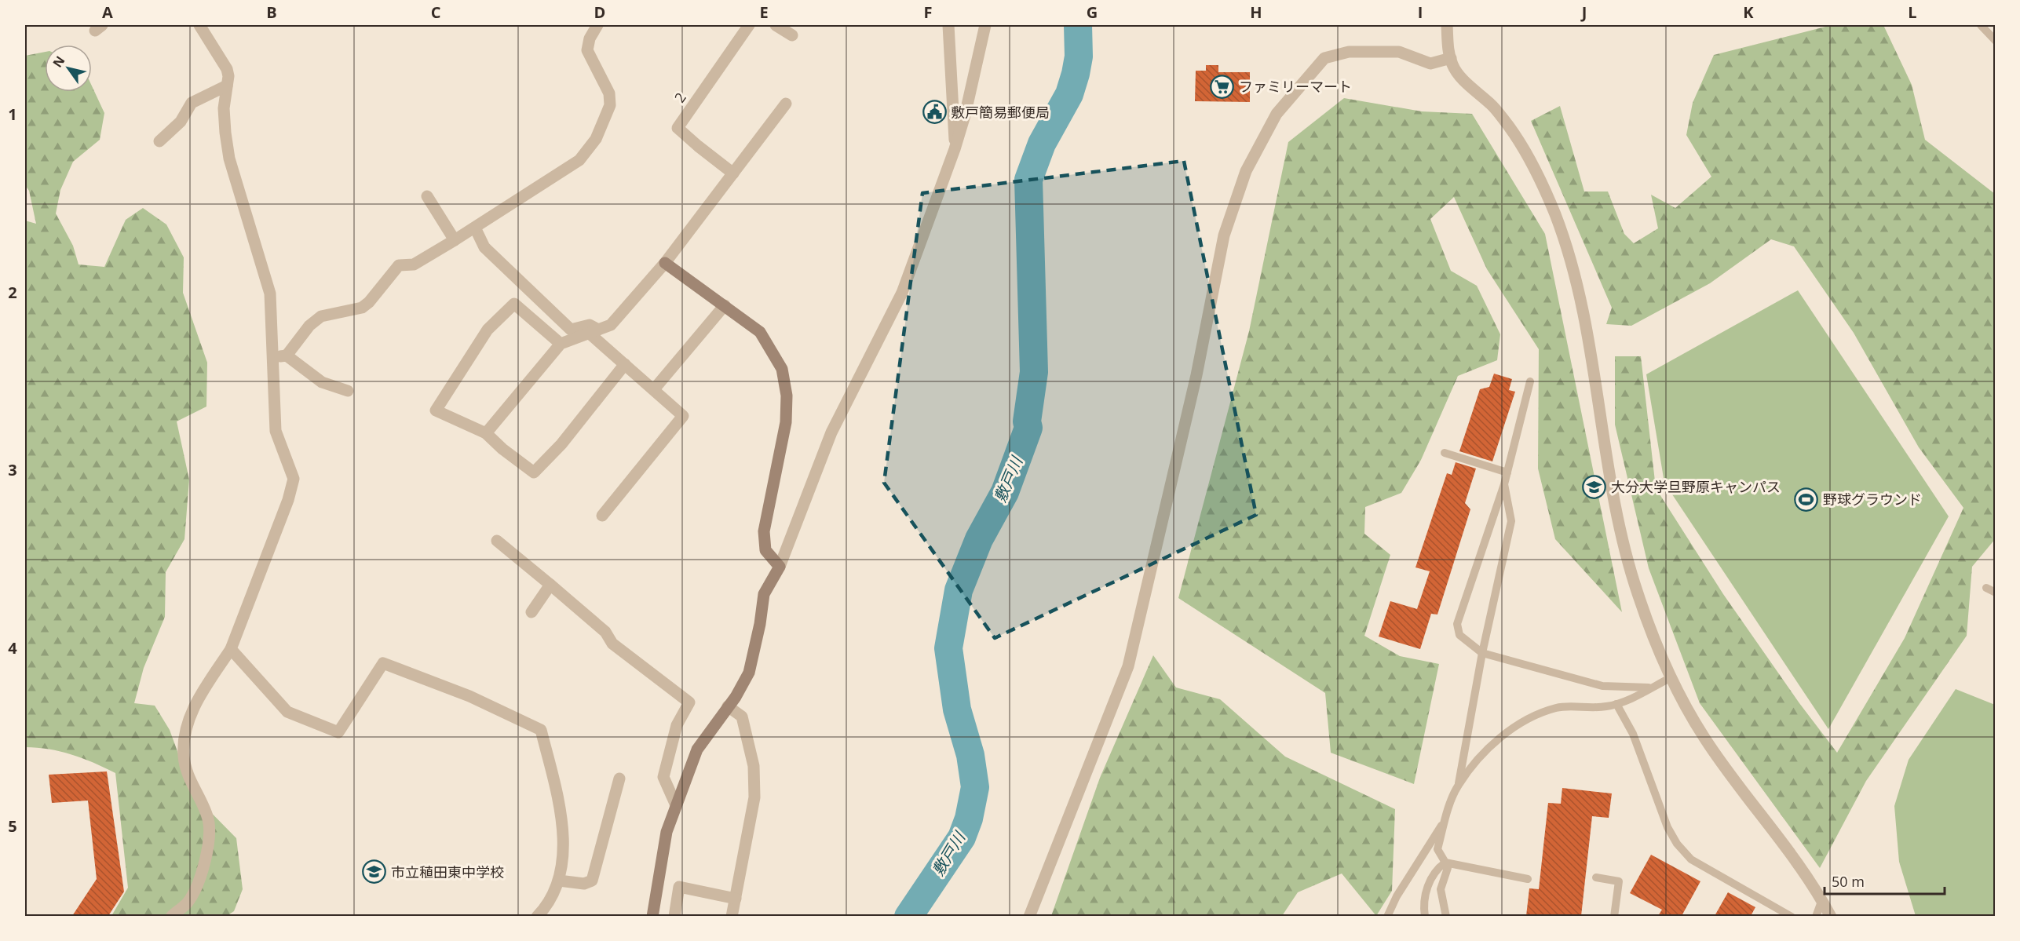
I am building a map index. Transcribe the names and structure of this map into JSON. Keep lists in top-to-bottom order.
{
  "streets": {
    "street": ["2"]
  },
  "water": ["敷戸川"],
  "places": {
    "supermarket": ["ファミリーマート"],
    "public building": ["敷戸簡易郵便局"],
    "school or university": ["大分大学旦野原キャンパス", "市立稙田東中学校"],
    "sports": ["野球グラウンド"]
  },
  "scale_bar": "50 m",
  "north": "top left",
  "grid": {
    "columns": [
      "A",
      "B",
      "C",
      "D",
      "E",
      "F",
      "G",
      "H",
      "I",
      "J",
      "K",
      "L"
    ],
    "rows": [
      "1",
      "2",
      "3",
      "4",
      "5"
    ]
  }
}
